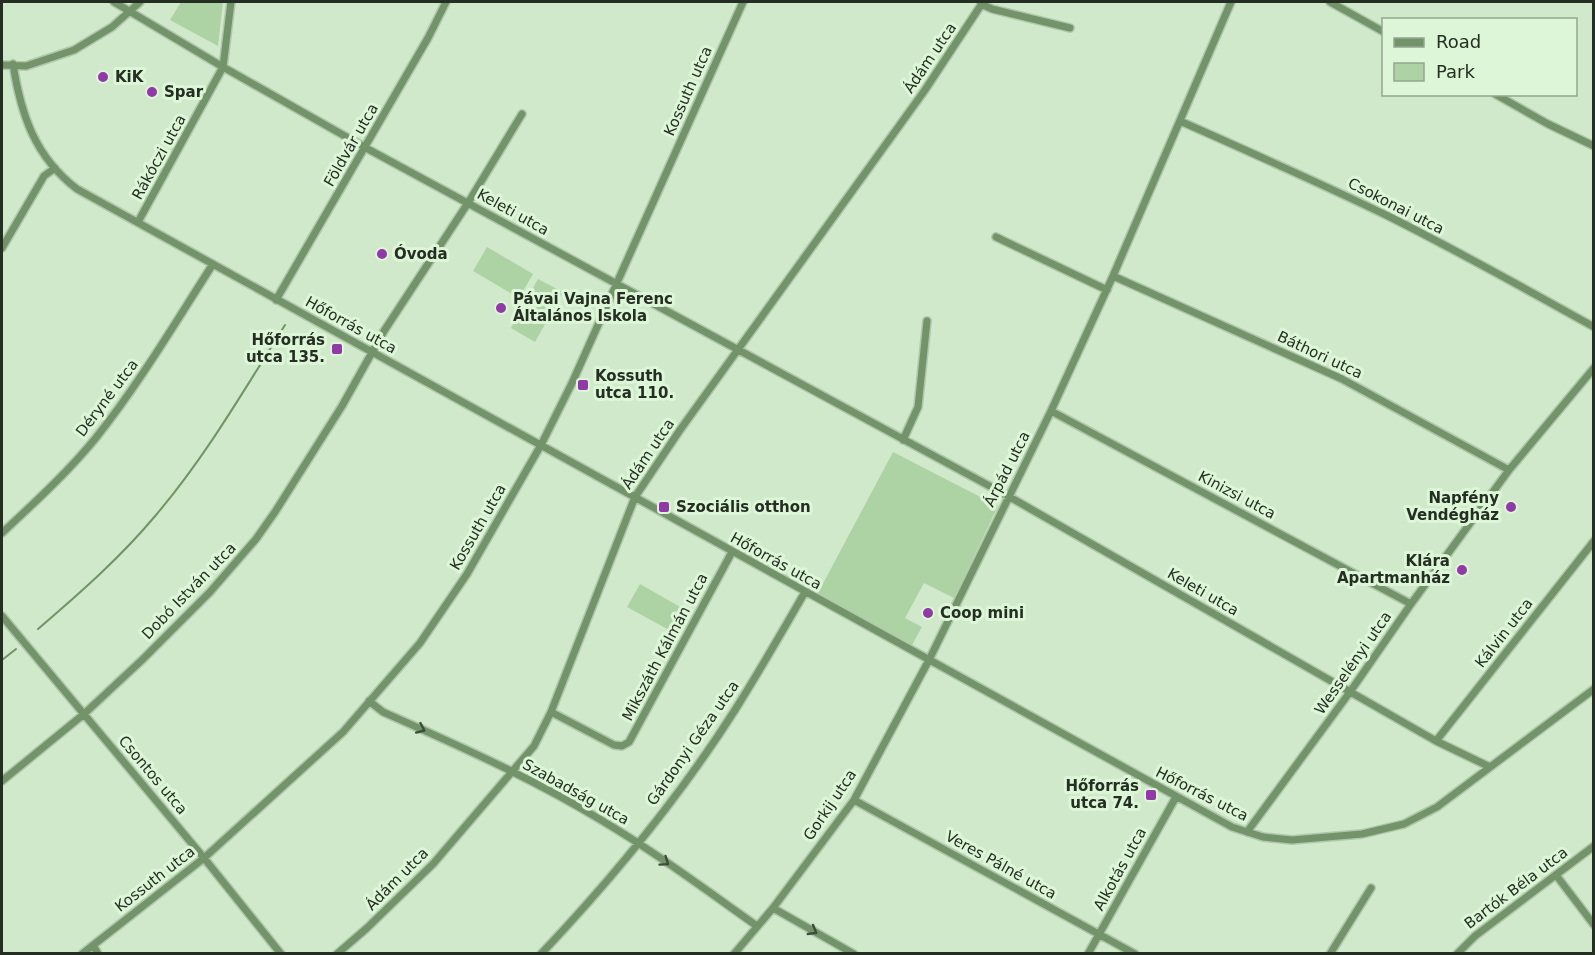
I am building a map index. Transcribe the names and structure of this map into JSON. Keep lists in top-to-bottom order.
{
  "streets": {
    "street": [
      "Ádám utca",
      "Kossuth utca",
      "Földvár utca",
      "Rákóczi utca",
      "Csokonai utca",
      "Keleti utca",
      "Hőforrás utca",
      "Báthori utca",
      "Déryné utca",
      "Árpád utca",
      "Kinizsi utca",
      "Dobó István utca",
      "Kálvin utca",
      "Mikszáth Kálmán utca",
      "Wesselényi utca",
      "Gárdonyi Géza utca",
      "Csontos utca",
      "Szabadság utca",
      "Gorkij utca",
      "Veres Pálné utca",
      "Alkotás utca",
      "Bartók Béla utca"
    ]
  },
  "crossings": [
    ["Ádám utca", "Keleti utca"],
    ["Ádám utca", "Hőforrás utca"],
    ["Ádám utca", "Mikszáth Kálmán utca"],
    ["Ádám utca", "Szabadság utca"],
    ["Kossuth utca", "Keleti utca"],
    ["Kossuth utca", "Hőforrás utca"],
    ["Kossuth utca", "Csontos utca"],
    ["Kossuth utca", "Szabadság utca"],
    ["Földvár utca", "Keleti utca"],
    ["Földvár utca", "Hőforrás utca"],
    ["Rákóczi utca", "Keleti utca"],
    ["Rákóczi utca", "Hőforrás utca"],
    ["Csokonai utca", "Árpád utca"],
    ["Keleti utca", "Hőforrás utca"],
    ["Keleti utca", "Árpád utca"],
    ["Keleti utca", "Dobó István utca"],
    ["Keleti utca", "Kálvin utca"],
    ["Keleti utca", "Wesselényi utca"],
    ["Hőforrás utca", "Déryné utca"],
    ["Hőforrás utca", "Árpád utca"],
    ["Hőforrás utca", "Dobó István utca"],
    ["Hőforrás utca", "Mikszáth Kálmán utca"],
    ["Hőforrás utca", "Wesselényi utca"],
    ["Hőforrás utca", "Gárdonyi Géza utca"],
    ["Hőforrás utca", "Gorkij utca"],
    ["Hőforrás utca", "Alkotás utca"],
    ["Báthori utca", "Árpád utca"],
    ["Báthori utca", "Wesselényi utca"],
    ["Árpád utca", "Kinizsi utca"],
    ["Árpád utca", "Gorkij utca"],
    ["Kinizsi utca", "Wesselényi utca"],
    ["Dobó István utca", "Csontos utca"],
    ["Gárdonyi Géza utca", "Szabadság utca"],
    ["Szabadság utca", "Gorkij utca"],
    ["Gorkij utca", "Veres Pálné utca"],
    ["Veres Pálné utca", "Alkotás utca"]
  ],
  "one_way": ["Szabadság utca"],
  "places": {
    "other": [
      "KiK",
      "Spar",
      "Óvoda",
      "Pávai Vajna Ferenc Általános Iskola",
      "Napfény Vendégház",
      "Klára Apartmanház",
      "Coop mini"
    ],
    "transit": [
      "Hőforrás utca 135.",
      "Kossuth utca 110.",
      "Szociális otthon",
      "Hőforrás utca 74."
    ]
  },
  "legend": ["Road", "Park"]
}
